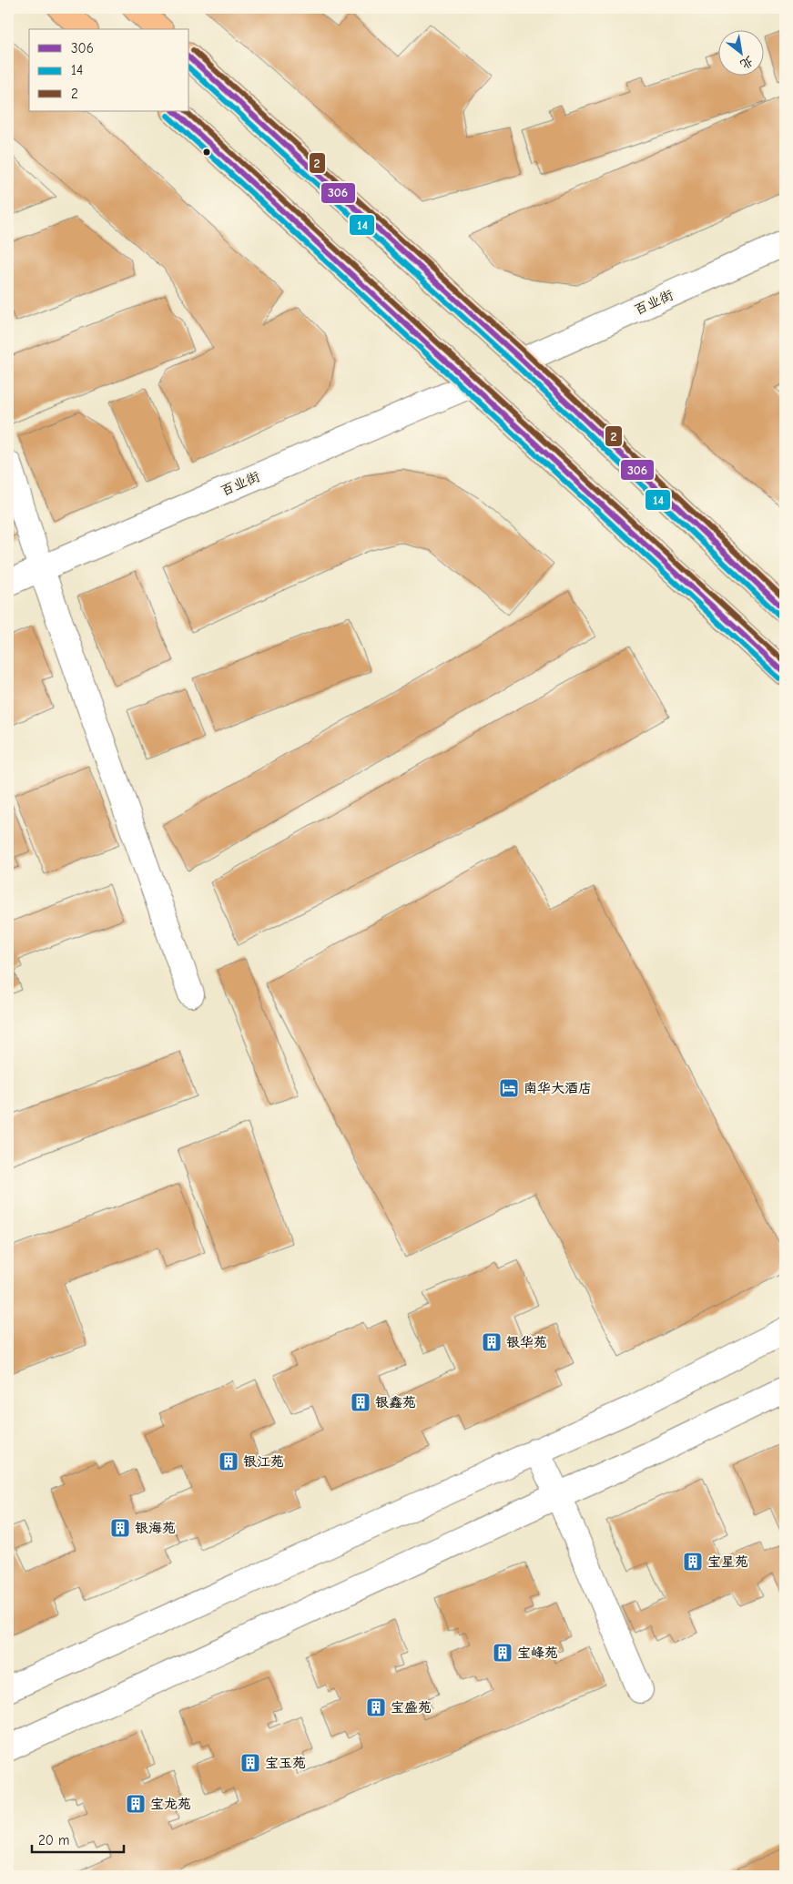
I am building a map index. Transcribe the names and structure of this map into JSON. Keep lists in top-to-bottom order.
{
  "streets": {
    "street": ["百业街"]
  },
  "places": {
    "hotel": ["南华大酒店"],
    "building": [
      "银华苑",
      "银鑫苑",
      "银江苑",
      "银海苑",
      "宝星苑",
      "宝峰苑",
      "宝盛苑",
      "宝玉苑",
      "宝龙苑"
    ]
  },
  "lines": ["transit line 2", "transit line 306", "transit line 14"],
  "legend": ["306", "14", "2"],
  "scale_bar": "20 m",
  "north": "bottom right"
}
